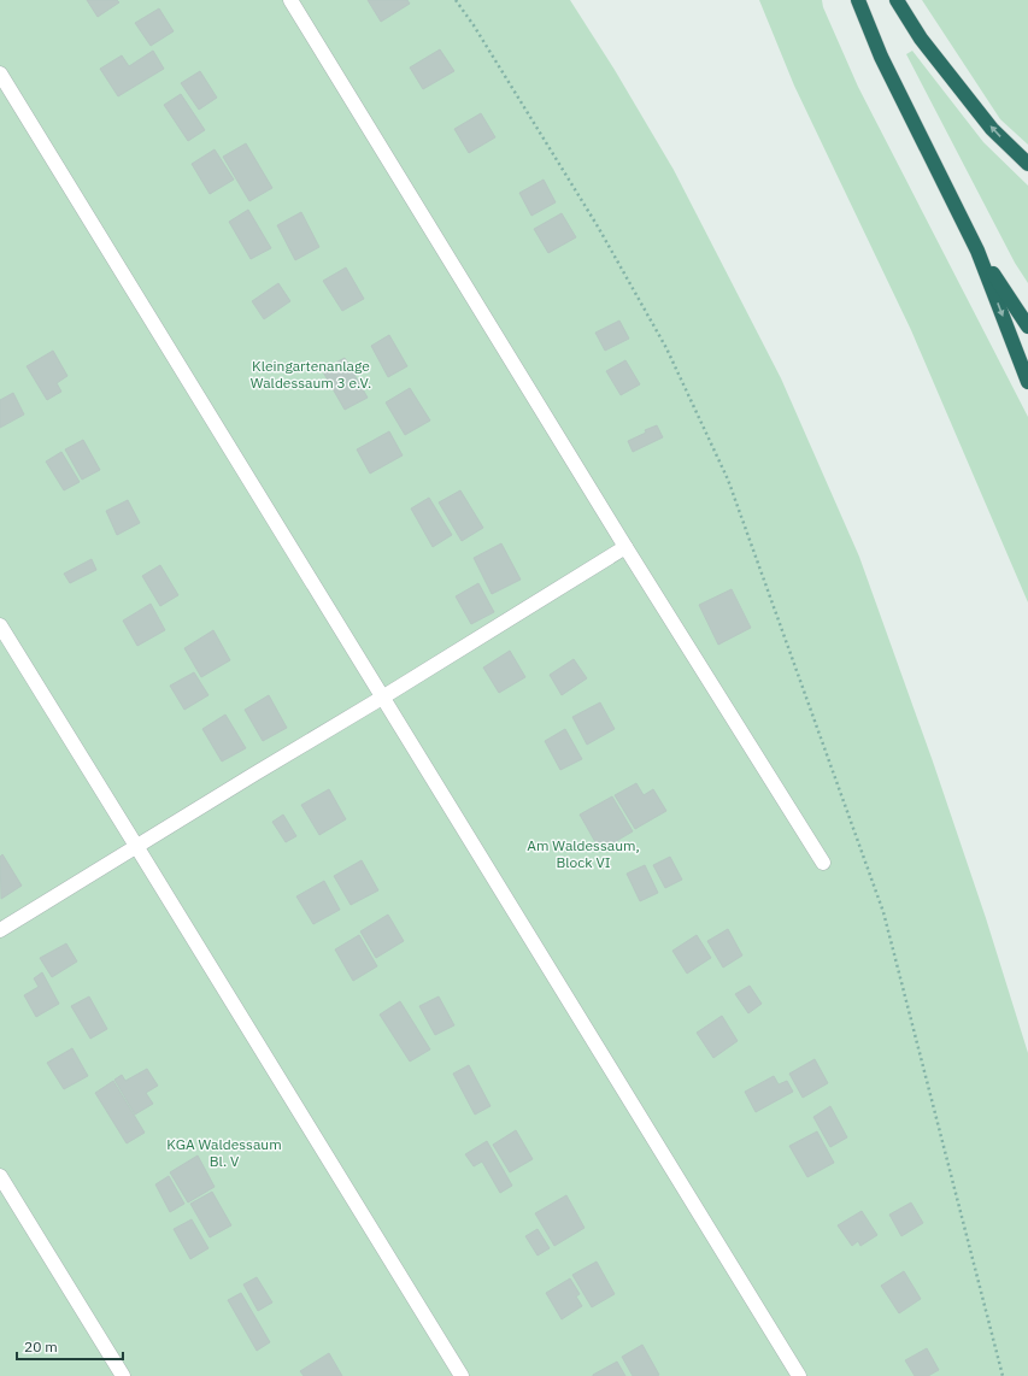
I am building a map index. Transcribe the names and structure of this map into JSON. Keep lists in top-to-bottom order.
{
  "parks": ["Kleingartenanlage Waldessaum 3 e.V.", "Am Waldessaum, Block VI", "KGA Waldessaum Bl. V"],
  "scale_bar": "20 m"
}
